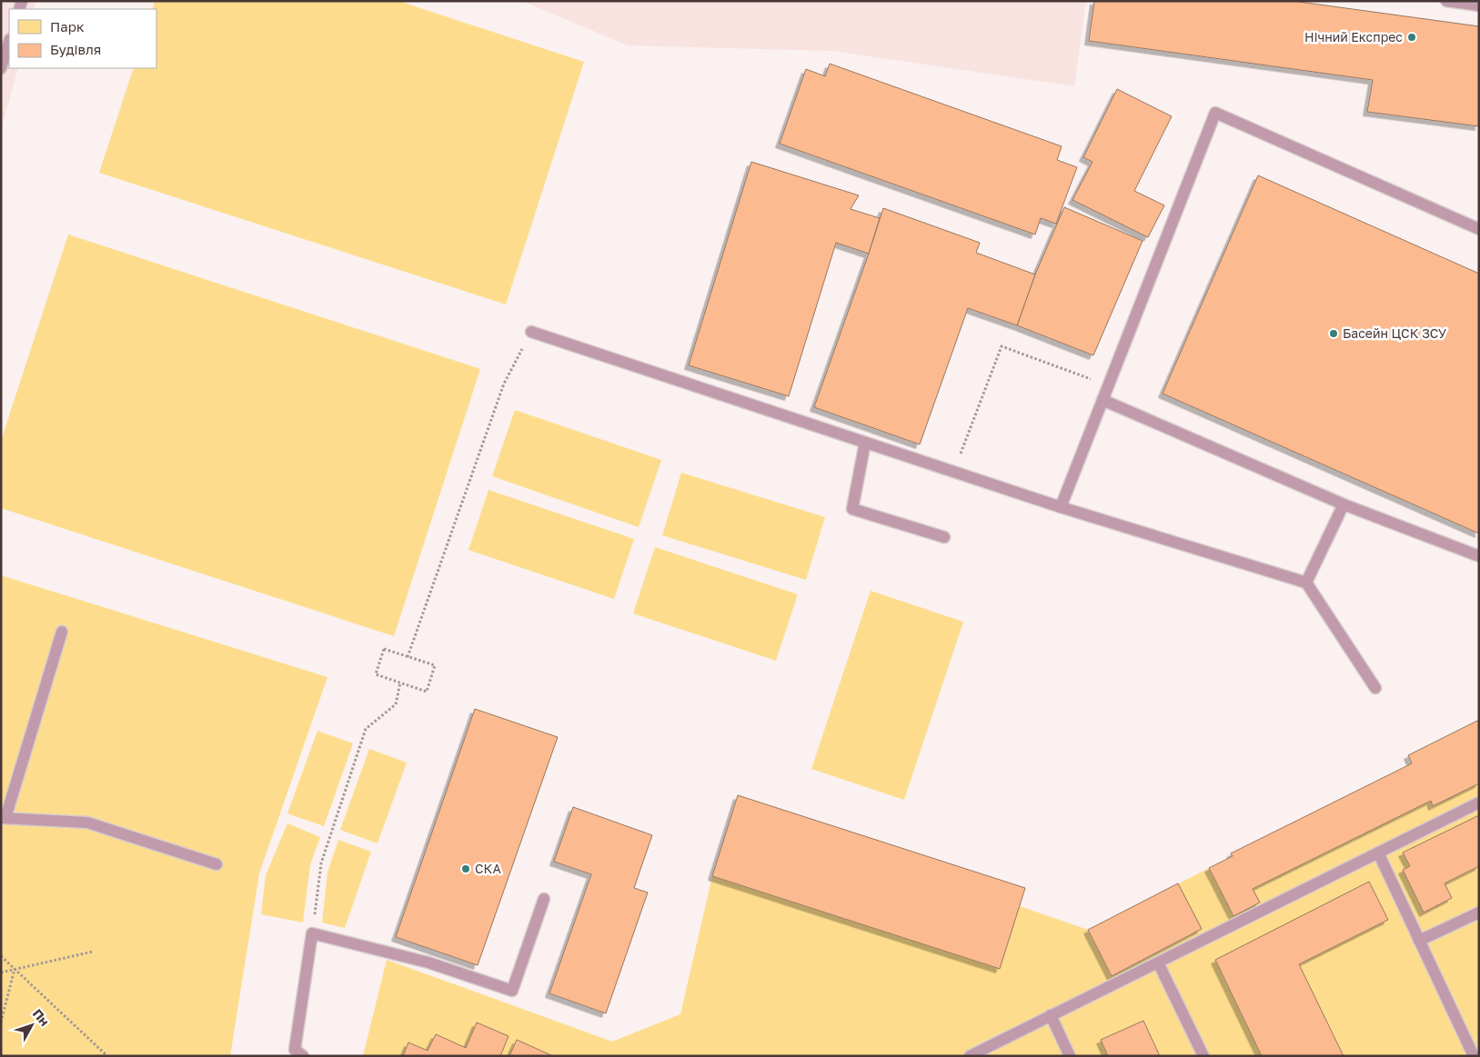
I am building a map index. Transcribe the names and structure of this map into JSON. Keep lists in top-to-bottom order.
{
  "places": ["Нічний Експрес", "Басейн ЦСК ЗСУ", "СКА"],
  "legend": ["Парк", "Будівля"],
  "north": "top right"
}
